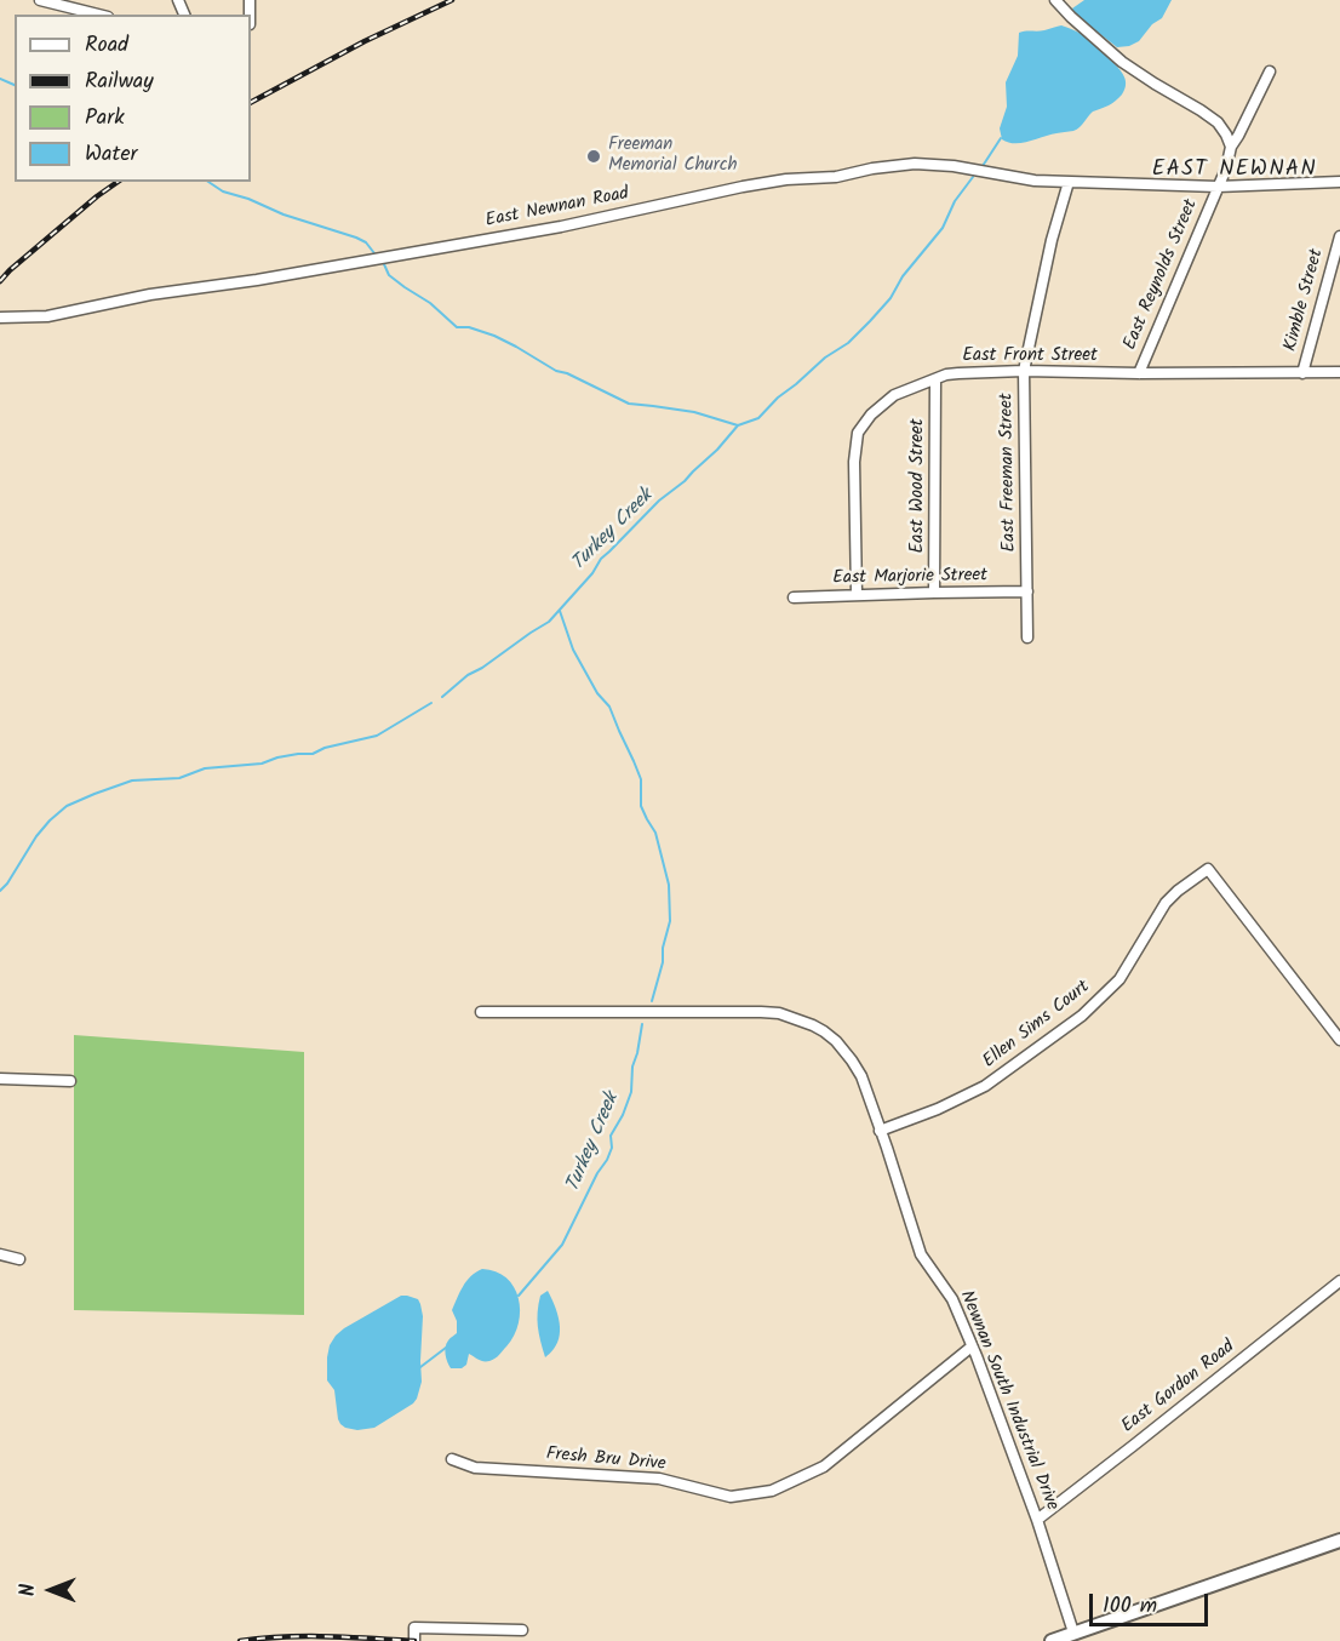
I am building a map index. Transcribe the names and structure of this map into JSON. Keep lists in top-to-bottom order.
{
  "streets": {
    "street": [
      "East Newnan Road",
      "East Reynolds Street",
      "Kimble Street",
      "East Front Street",
      "East Freeman Street",
      "East Wood Street",
      "East Marjorie Street",
      "Ellen Sims Court",
      "East Gordon Road",
      "Newnan South Industrial Drive",
      "Fresh Bru Drive"
    ]
  },
  "crossings": [
    ["East Newnan Road", "East Reynolds Street"],
    ["East Newnan Road", "East Freeman Street"],
    ["East Reynolds Street", "East Front Street"],
    ["Kimble Street", "East Front Street"],
    ["East Front Street", "East Freeman Street"],
    ["East Front Street", "East Wood Street"],
    ["East Front Street", "East Marjorie Street"],
    ["East Freeman Street", "East Marjorie Street"],
    ["East Wood Street", "East Marjorie Street"],
    ["Ellen Sims Court", "Newnan South Industrial Drive"],
    ["East Gordon Road", "Newnan South Industrial Drive"],
    ["Newnan South Industrial Drive", "Fresh Bru Drive"]
  ],
  "districts": ["EAST NEWNAN"],
  "water": ["Turkey Creek"],
  "places": ["Freeman Memorial Church"],
  "legend": [
    "Road",
    "Railway",
    "Park",
    "Water"
  ],
  "scale_bar": "100 m",
  "north": "left"
}
